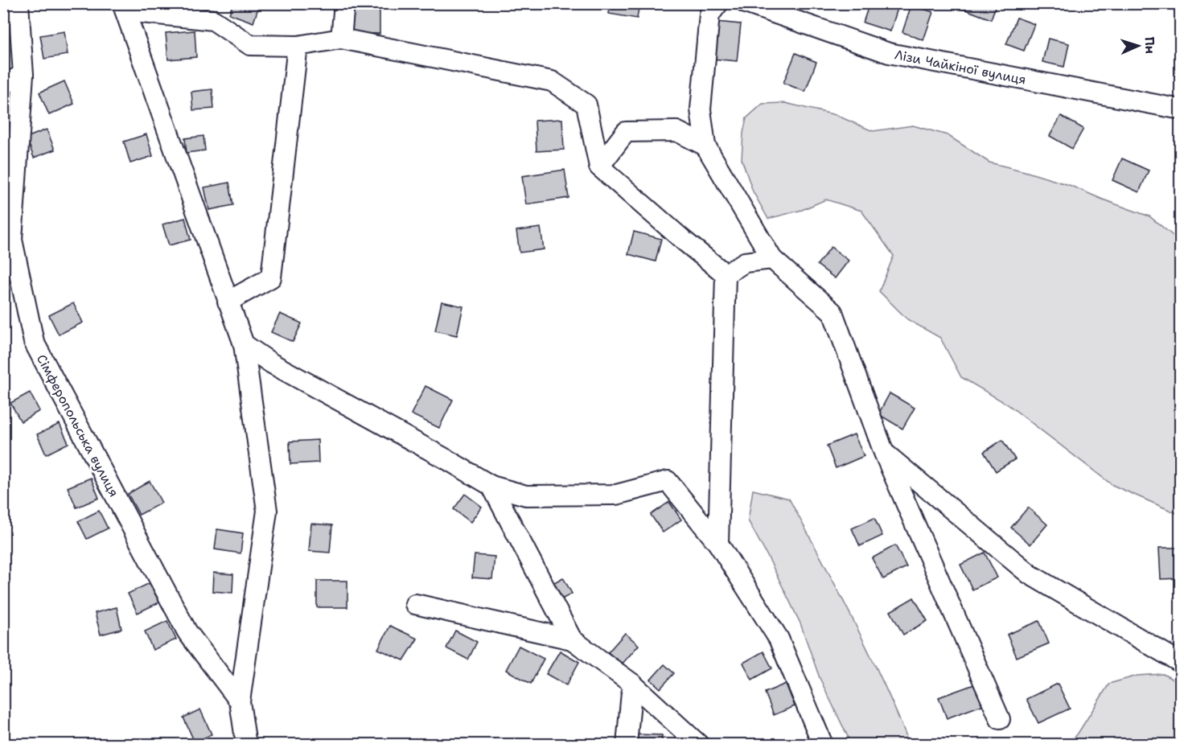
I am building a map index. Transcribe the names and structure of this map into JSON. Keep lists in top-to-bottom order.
{
  "streets": {
    "street": ["Лізи Чайкіної вулиця", "Сімферопольська вулиця"]
  },
  "north": "right"
}
